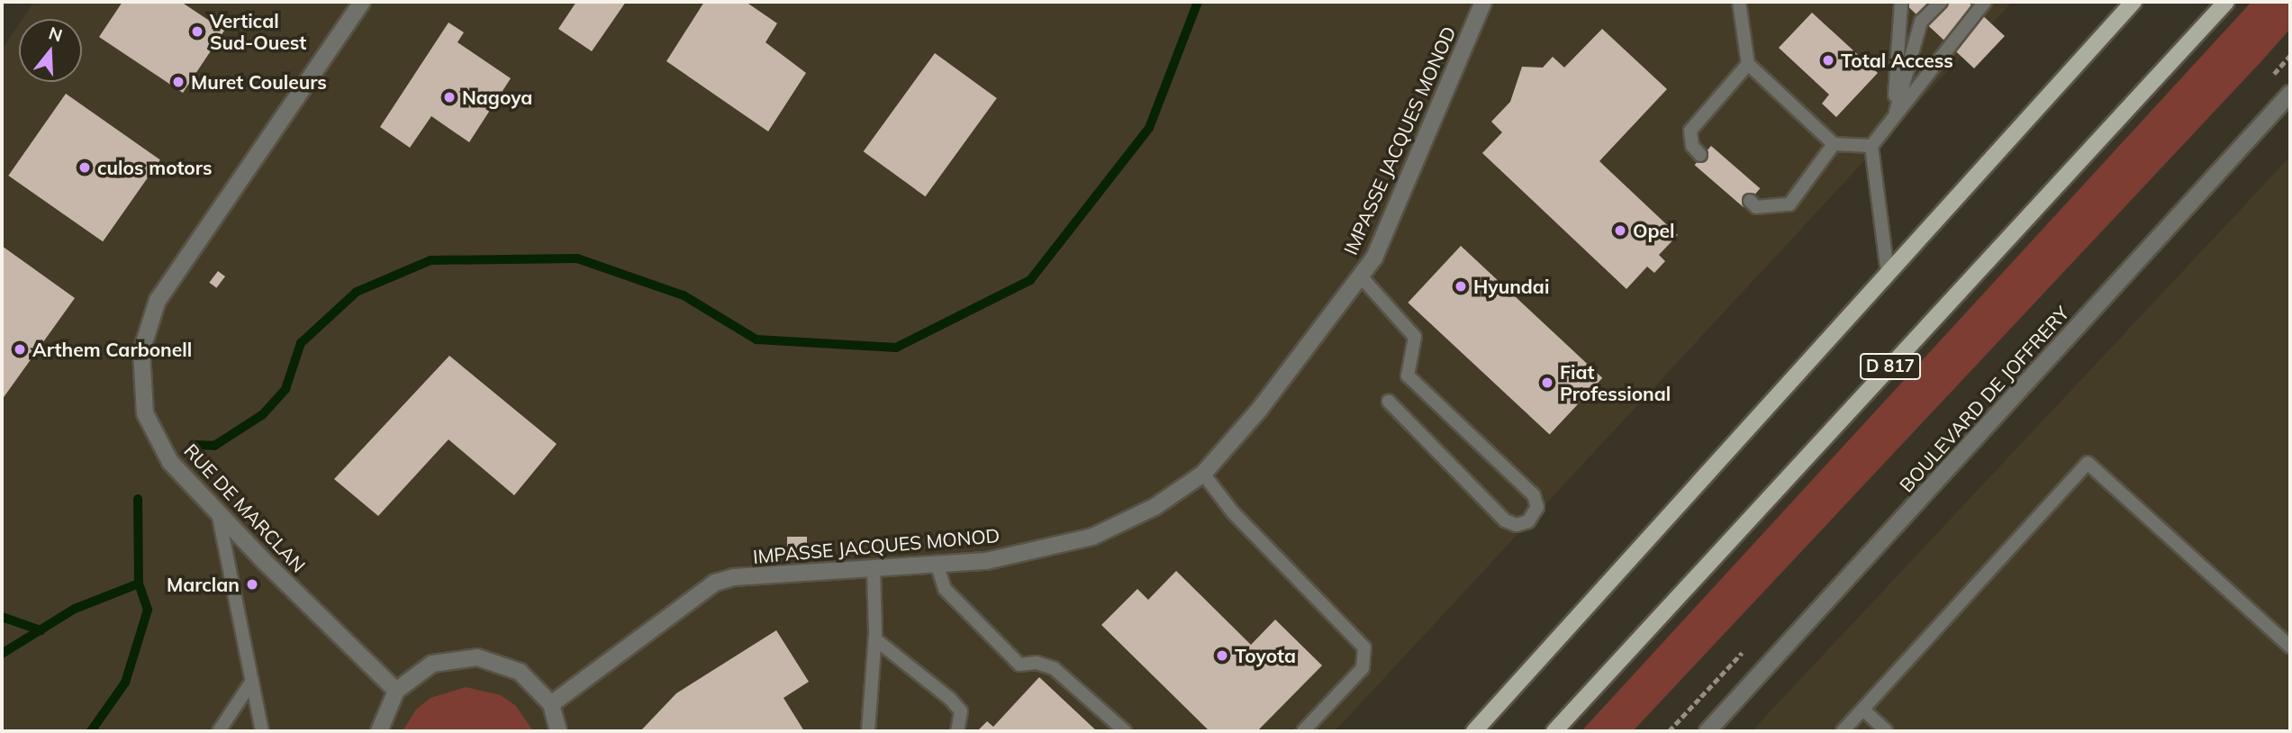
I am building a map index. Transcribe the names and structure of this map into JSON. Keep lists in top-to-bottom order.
{
  "streets": {
    "main road": ["D 817"],
    "street": ["IMPASSE JACQUES MONOD", "BOULEVARD DE JOFFRERY", "RUE DE MARCLAN"]
  },
  "places": [
    "Vertical Sud-Ouest",
    "Total Access",
    "Muret Couleurs",
    "Nagoya",
    "culos motors",
    "Opel",
    "Hyundai",
    "Arthem Carbonell",
    "Fiat Professional",
    "Marclan",
    "Toyota"
  ],
  "north": "top"
}
